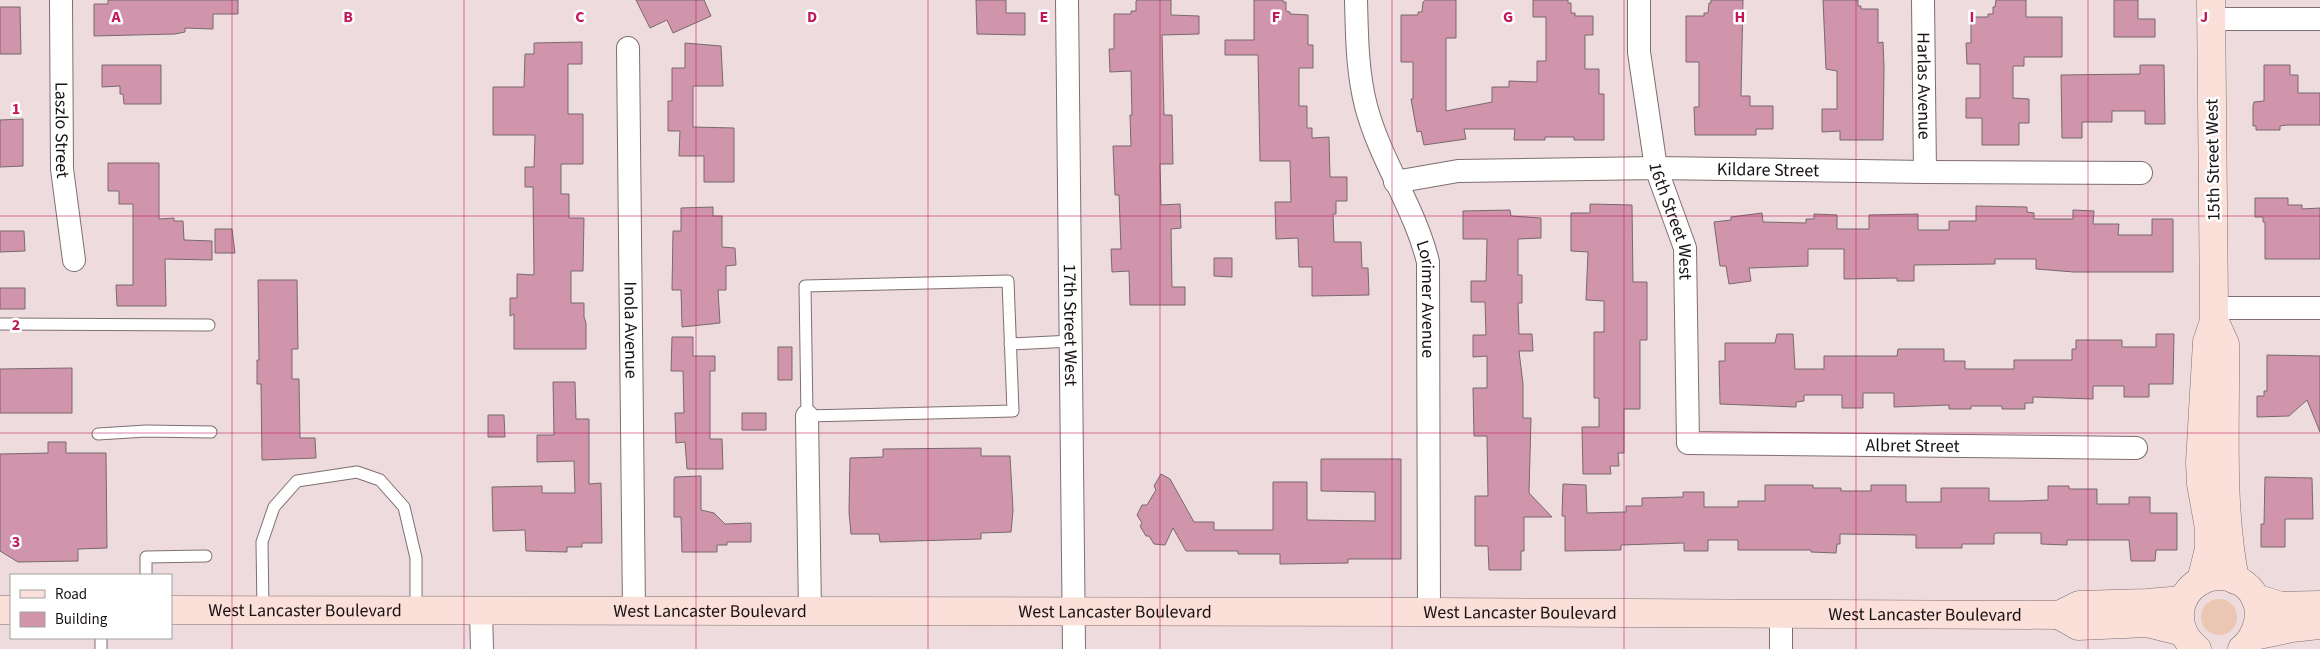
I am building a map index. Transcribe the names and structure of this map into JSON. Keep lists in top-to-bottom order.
{
  "streets": {
    "street": [
      "Harlas Avenue",
      "Laszlo Street",
      "15th Street West",
      "Kildare Street",
      "16th Street West",
      "Lorimer Avenue",
      "17th Street West",
      "Inola Avenue",
      "Albret Street",
      "West Lancaster Boulevard"
    ]
  },
  "crossings": [
    ["Harlas Avenue", "Kildare Street"],
    ["15th Street West", "West Lancaster Boulevard"],
    ["Kildare Street", "16th Street West"],
    ["Kildare Street", "Lorimer Avenue"],
    ["16th Street West", "Albret Street"],
    ["Lorimer Avenue", "West Lancaster Boulevard"],
    ["17th Street West", "West Lancaster Boulevard"],
    ["Inola Avenue", "West Lancaster Boulevard"]
  ],
  "legend": ["Road", "Building"],
  "grid": {
    "columns": [
      "A",
      "B",
      "C",
      "D",
      "E",
      "F",
      "G",
      "H",
      "I",
      "J"
    ],
    "rows": ["1", "2", "3"]
  }
}
